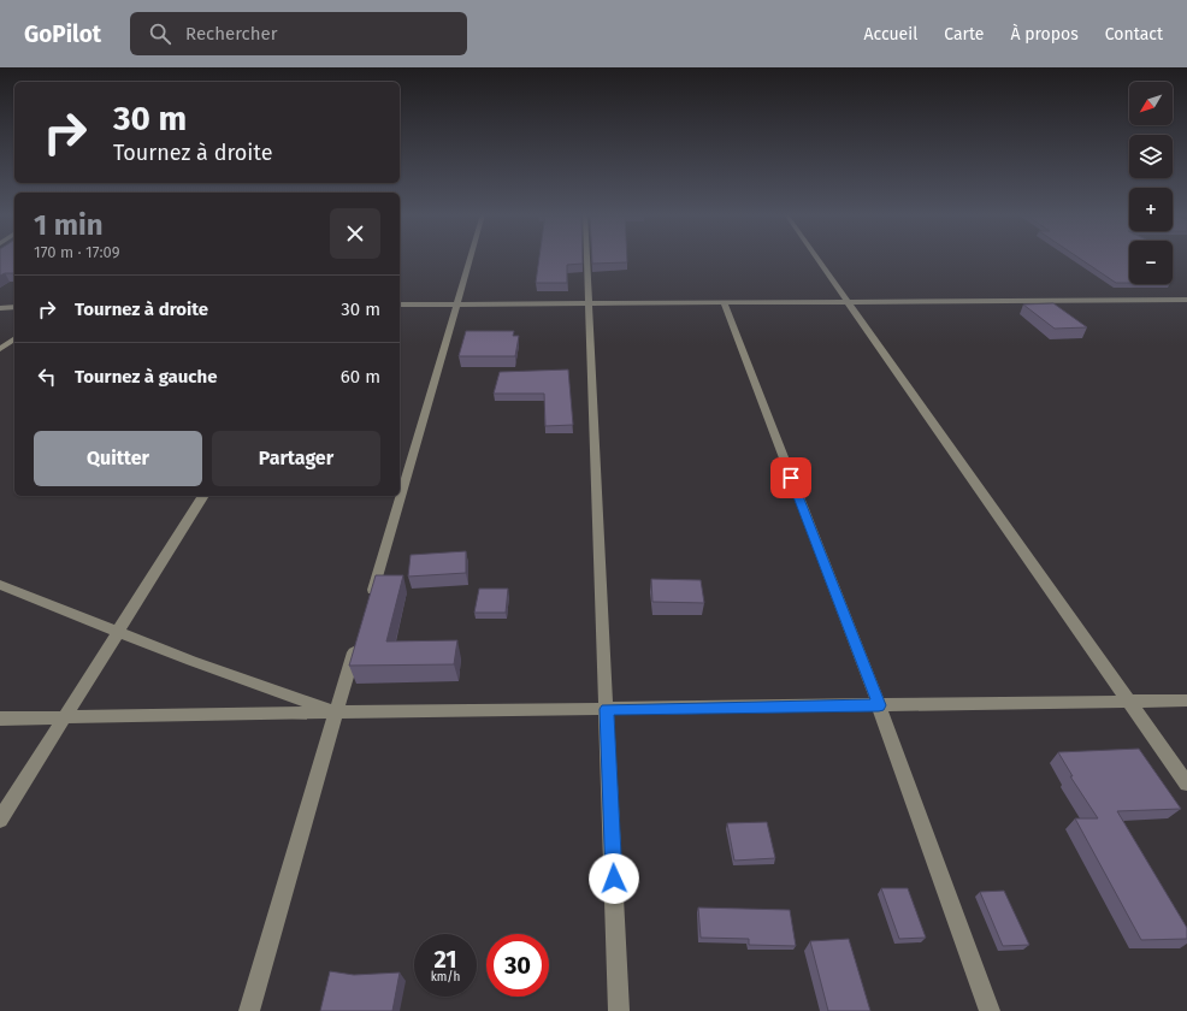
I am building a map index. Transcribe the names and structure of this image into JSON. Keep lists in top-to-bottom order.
{
  "north": "bottom left",
  "page": {
    "header": "GoPilot",
    "search": "Rechercher",
    "nav": [
      "Accueil",
      "Carte",
      "À propos",
      "Contact"
    ],
    "map_buttons": ["+", "−"],
    "turn": ["30 m", "Tournez à droite"],
    "heading": ["1 min", "170 m · 17:09"],
    "list": [
      {
        "name": "Tournez à droite",
        "value": "30 m"
      },
      {
        "name": "Tournez à gauche",
        "value": "60 m"
      }
    ],
    "buttons": ["Quitter", "Partager"],
    "speed": "21 km/h",
    "limit": "30"
  }
}
